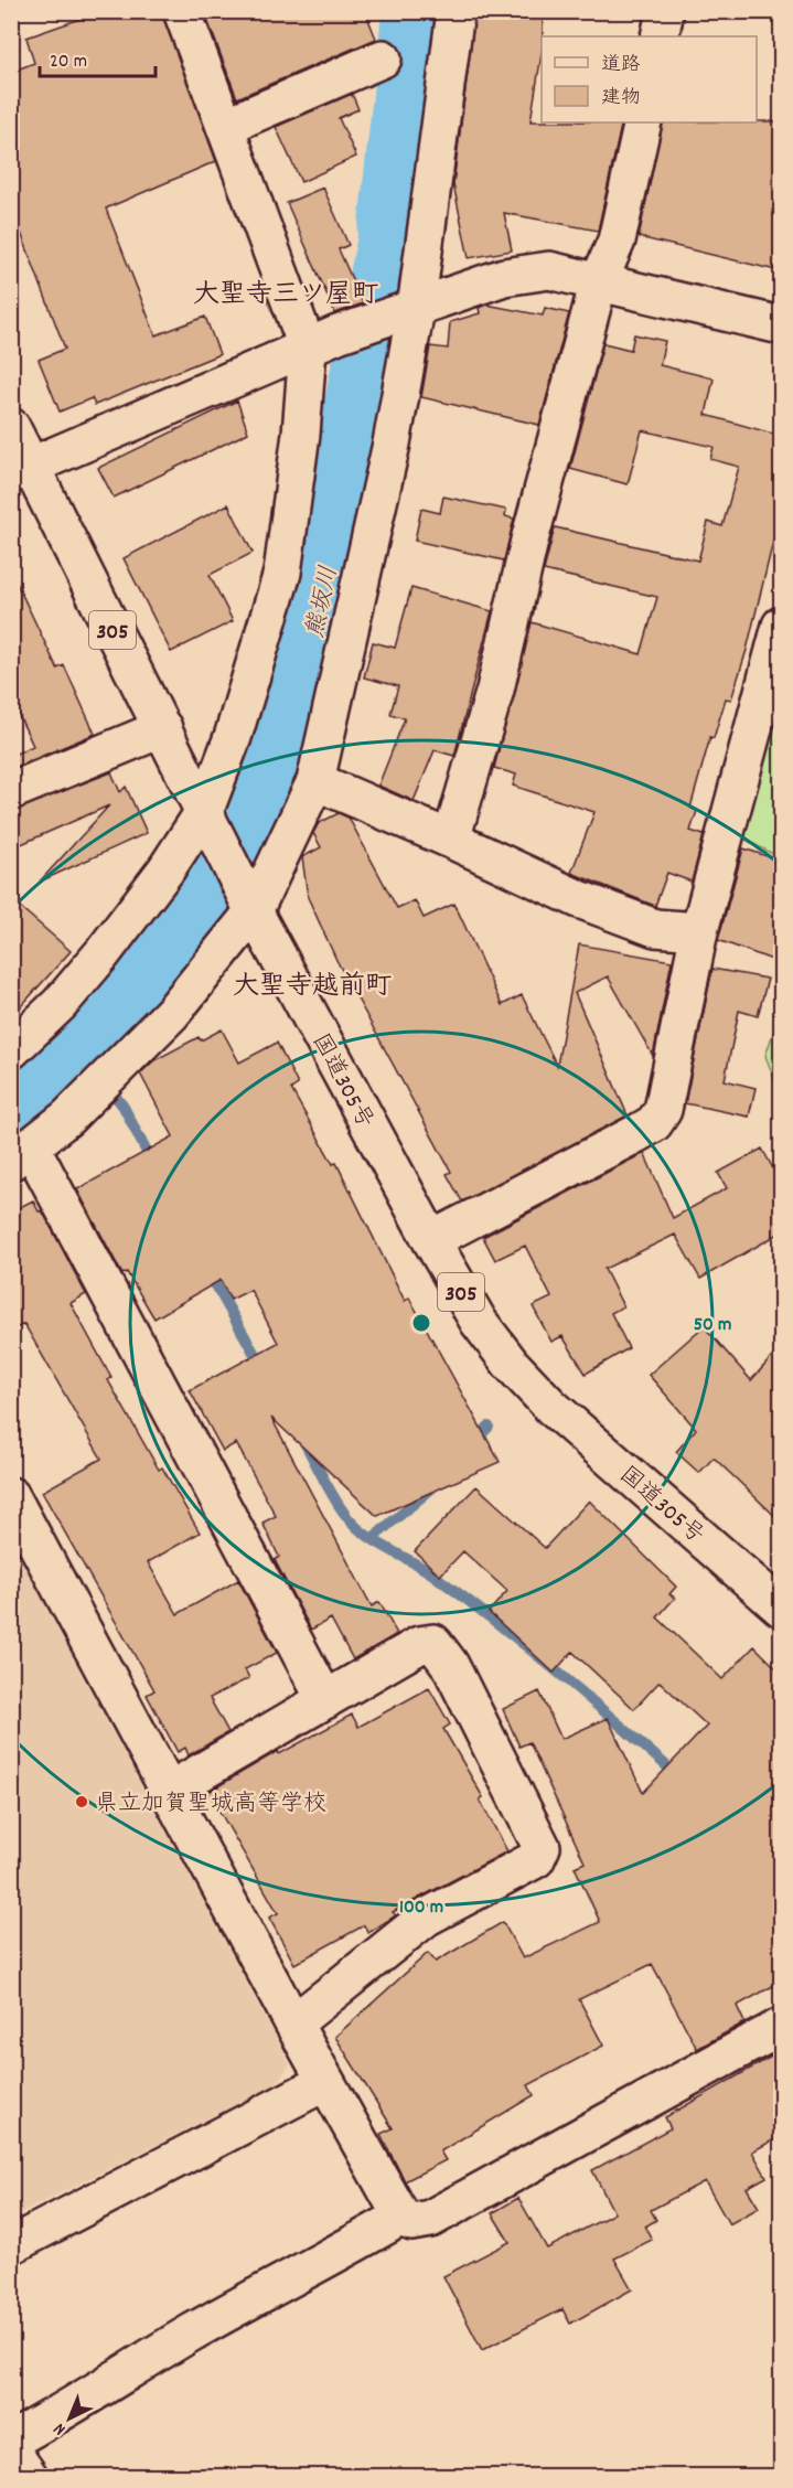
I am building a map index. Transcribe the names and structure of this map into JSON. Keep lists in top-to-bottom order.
{
  "streets": {
    "main road": ["305", "国道305号"]
  },
  "districts": ["大聖寺三ツ屋町", "大聖寺越前町"],
  "water": ["熊坂川"],
  "places": ["県立加賀聖城高等学校"],
  "legend": ["道路", "建物"],
  "scale_bar": "20 m",
  "north": "bottom left",
  "rings": ["50 m", "100 m"]
}
